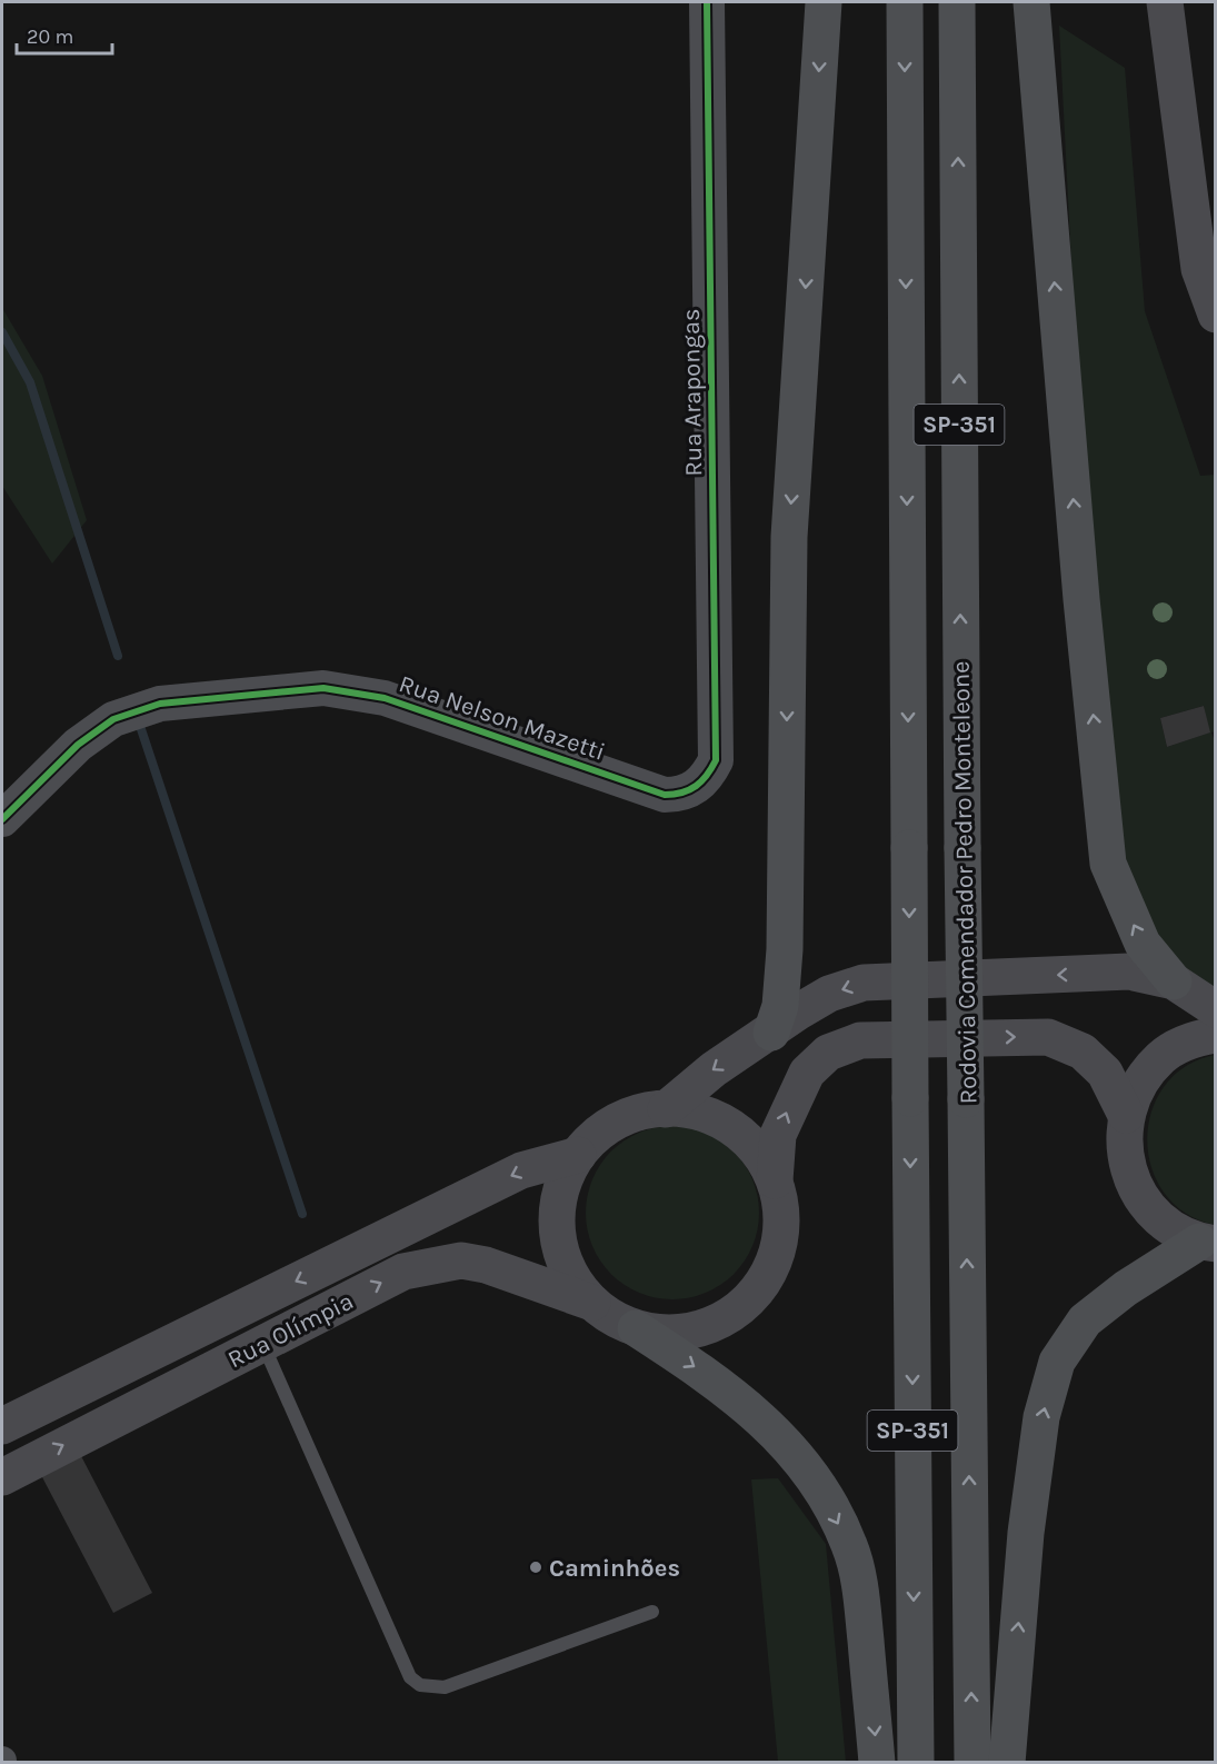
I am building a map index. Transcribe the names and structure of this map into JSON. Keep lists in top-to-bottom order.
{
  "streets": {
    "main road": ["SP-351", "Rodovia Comendador Pedro Monteleone", "Rua Olímpia"],
    "street": ["Rua Arapongas", "Rua Nelson Mazetti"]
  },
  "crossings": [
    ["Rua Arapongas", "Rua Nelson Mazetti"]
  ],
  "places": ["Caminhões"],
  "scale_bar": "20 m"
}
